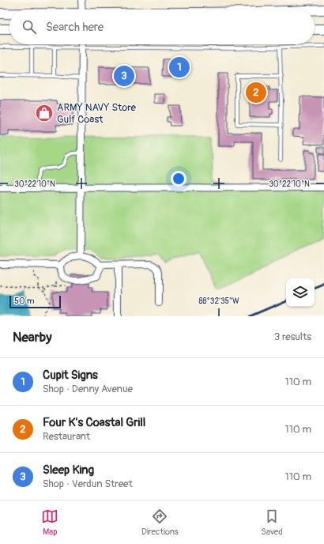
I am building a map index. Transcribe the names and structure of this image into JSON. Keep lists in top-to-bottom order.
{
  "places": {
    "shop": ["ARMY NAVY Store Gulf Coast"]
  },
  "scale_bar": "50 m",
  "page": {
    "search": "Search here",
    "pins": ["1", "3", "2"],
    "scale": "50 m",
    "heading": ["Nearby", "3 results"],
    "list": [
      {
        "mark": "1",
        "name": "Cupit Signs",
        "note": "Shop · Denny Avenue",
        "value": "110 m"
      },
      {
        "mark": "2",
        "name": "Four K's Coastal Grill",
        "note": "Restaurant",
        "value": "110 m"
      },
      {
        "mark": "3",
        "name": "Sleep King",
        "note": "Shop · Verdun Street",
        "value": "110 m"
      }
    ],
    "nav": ["Map", "Directions", "Saved"]
  },
  "coordinates": ["30°22'10\"N", "88°32'35\"W"]
}
